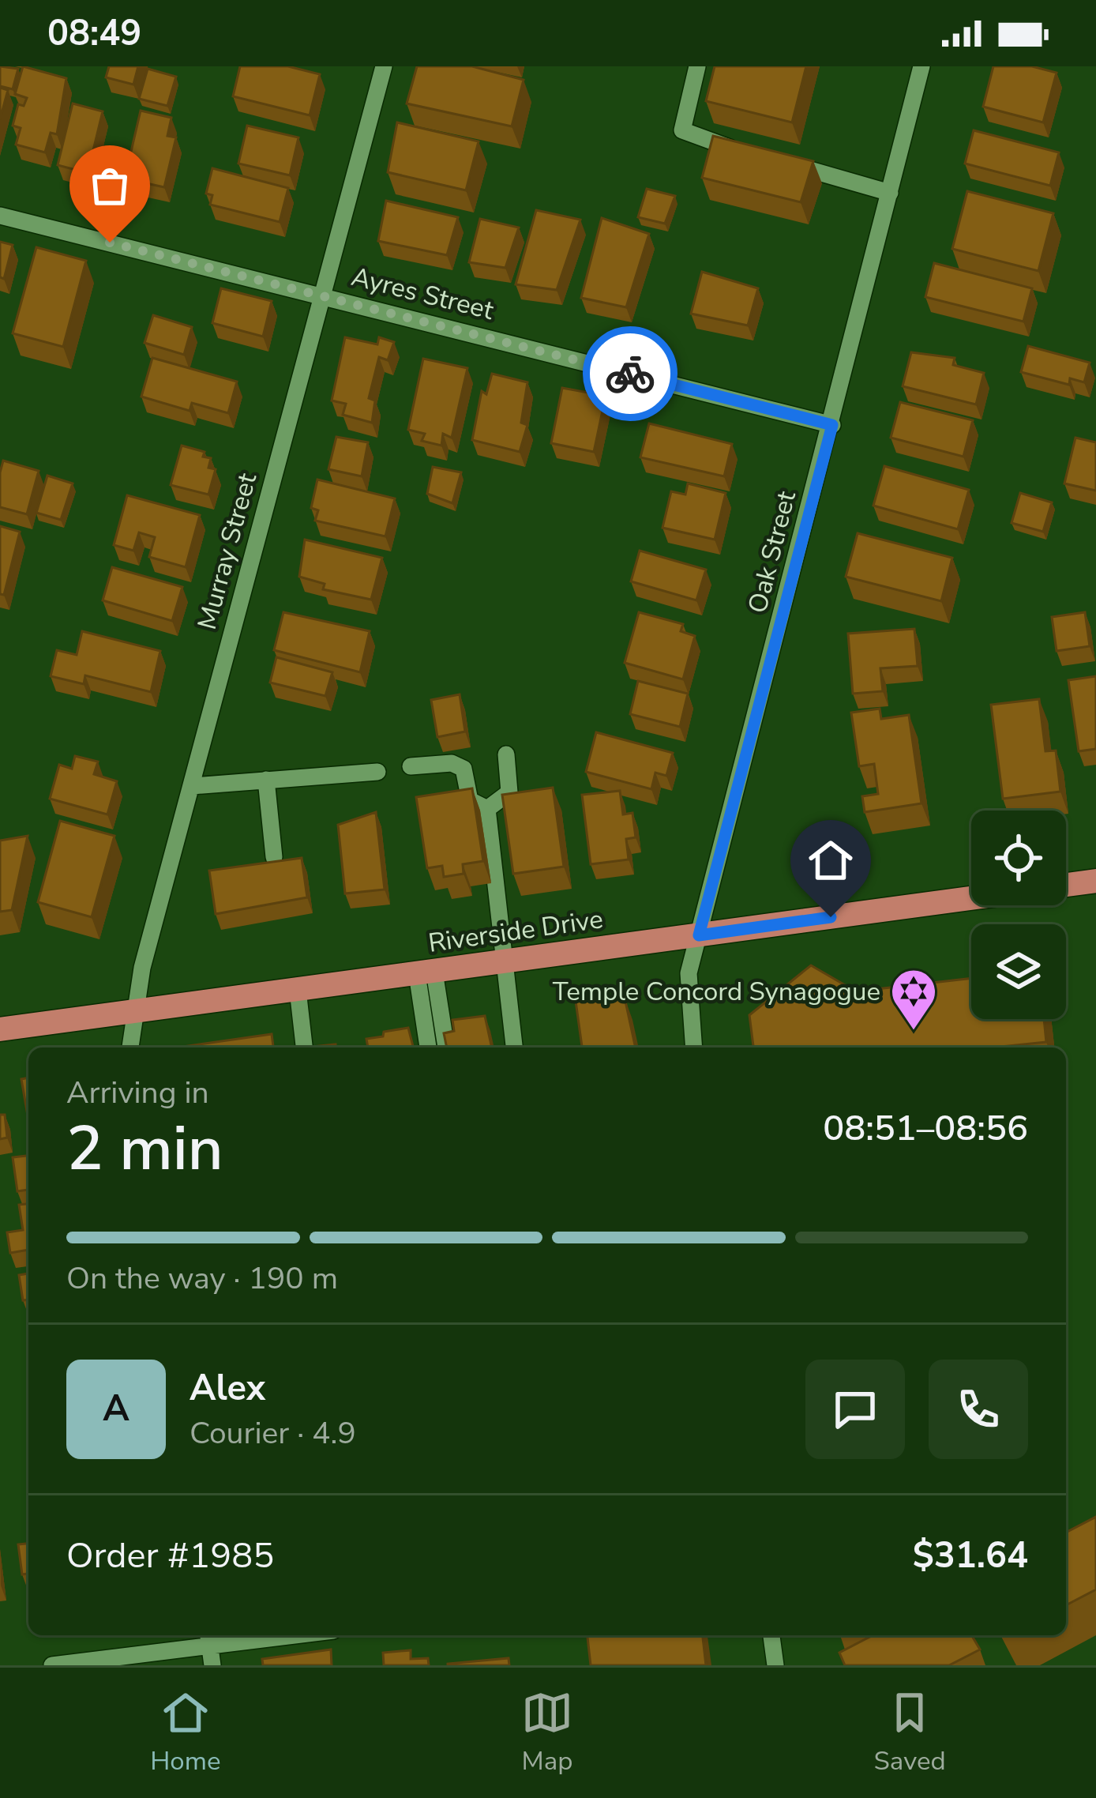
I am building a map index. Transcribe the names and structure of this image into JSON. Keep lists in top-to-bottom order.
{
  "streets": {
    "main road": ["Riverside Drive"],
    "street": ["Ayres Street", "Murray Street", "Oak Street"]
  },
  "crossings": [
    ["Ayres Street", "Murray Street"],
    ["Ayres Street", "Oak Street"],
    ["Murray Street", "Riverside Drive"],
    ["Oak Street", "Riverside Drive"]
  ],
  "places": {
    "synagogue": ["Temple Concord Synagogue"]
  },
  "page": {
    "status": "08:49",
    "heading": ["2 min", "Arriving in", "08:51–08:56"],
    "panel": [
      "Alex",
      "Courier · 4.9",
      "Order #1985",
      "$31.64"
    ],
    "bar": "On the way · 190 m",
    "round": "A",
    "tabs": ["Home", "Map", "Saved"]
  }
}
